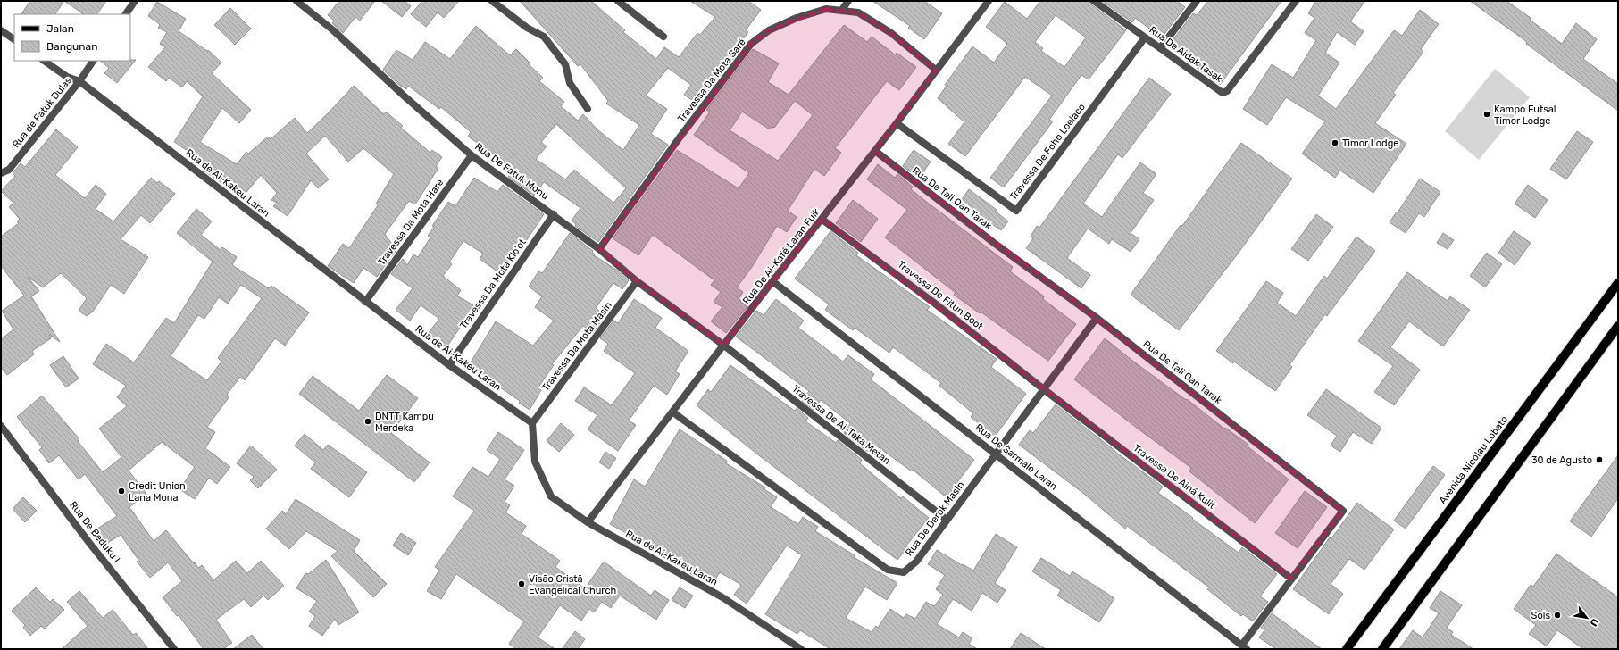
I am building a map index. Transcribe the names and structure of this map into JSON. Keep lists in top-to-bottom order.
{
  "streets": {
    "main road": ["Avenida Nicolau Lobato"],
    "street": [
      "Rua De Aidak Tasak",
      "Travessa Da Mota Saré",
      "Rua de Fatuk Dulas",
      "Travessa De Foho Loelaco",
      "Rua De Fatuk Monu",
      "Rua de Ai-Kakeu Laran",
      "Rua De Tali Oan Tarak",
      "Travessa Da Mota Hare",
      "Rua De Ai-Kafé Laran Fuik",
      "Travessa Da Mota Klo’ot",
      "Travessa De Fitun Boot",
      "Travessa Da Mota Masin",
      "Travessa De Ai-Teka Metan",
      "Rua De Sarmale Laran",
      "Travessa De Ainá Kulit",
      "Rua De Derok Masin",
      "Rua De Beduku I"
    ]
  },
  "crossings": [
    ["Rua De Aidak Tasak", "Travessa De Foho Loelaco"],
    ["Travessa Da Mota Saré", "Rua De Fatuk Monu"],
    ["Travessa Da Mota Saré", "Rua De Ai-Kafé Laran Fuik"],
    ["Rua de Fatuk Dulas", "Rua de Ai-Kakeu Laran"],
    ["Travessa De Foho Loelaco", "Rua De Ai-Kafé Laran Fuik"],
    ["Rua De Fatuk Monu", "Travessa Da Mota Hare"],
    ["Rua De Fatuk Monu", "Rua De Ai-Kafé Laran Fuik"],
    ["Rua De Fatuk Monu", "Travessa Da Mota Klo’ot"],
    ["Rua De Fatuk Monu", "Travessa Da Mota Masin"],
    ["Rua De Fatuk Monu", "Travessa De Ai-Teka Metan"],
    ["Rua de Ai-Kakeu Laran", "Travessa Da Mota Hare"],
    ["Rua de Ai-Kakeu Laran", "Rua De Ai-Kafé Laran Fuik"],
    ["Rua de Ai-Kakeu Laran", "Travessa Da Mota Klo’ot"],
    ["Rua de Ai-Kakeu Laran", "Travessa Da Mota Masin"],
    ["Rua De Tali Oan Tarak", "Rua De Ai-Kafé Laran Fuik"],
    ["Rua De Tali Oan Tarak", "Rua De Sarmale Laran"],
    ["Rua De Tali Oan Tarak", "Travessa De Ainá Kulit"],
    ["Rua De Tali Oan Tarak", "Rua De Derok Masin"],
    ["Rua De Ai-Kafé Laran Fuik", "Travessa De Fitun Boot"],
    ["Rua De Ai-Kafé Laran Fuik", "Travessa De Ai-Teka Metan"],
    ["Rua De Ai-Kafé Laran Fuik", "Rua De Sarmale Laran"],
    ["Rua De Ai-Kafé Laran Fuik", "Rua De Derok Masin"],
    ["Travessa De Fitun Boot", "Travessa De Ainá Kulit"],
    ["Travessa De Fitun Boot", "Rua De Derok Masin"],
    ["Travessa De Ai-Teka Metan", "Rua De Derok Masin"],
    ["Rua De Sarmale Laran", "Rua De Derok Masin"],
    ["Travessa De Ainá Kulit", "Rua De Derok Masin"]
  ],
  "places": [
    "Kampo Futsal Timor Lodge",
    "Timor Lodge",
    "DNTT Kampu Merdeka",
    "30 de Agusto",
    "Credit Union Lana Mona",
    "Visão Cristã Evangelical Church",
    "Sols"
  ],
  "legend": ["Jalan", "Bangunan"],
  "north": "bottom right"
}
